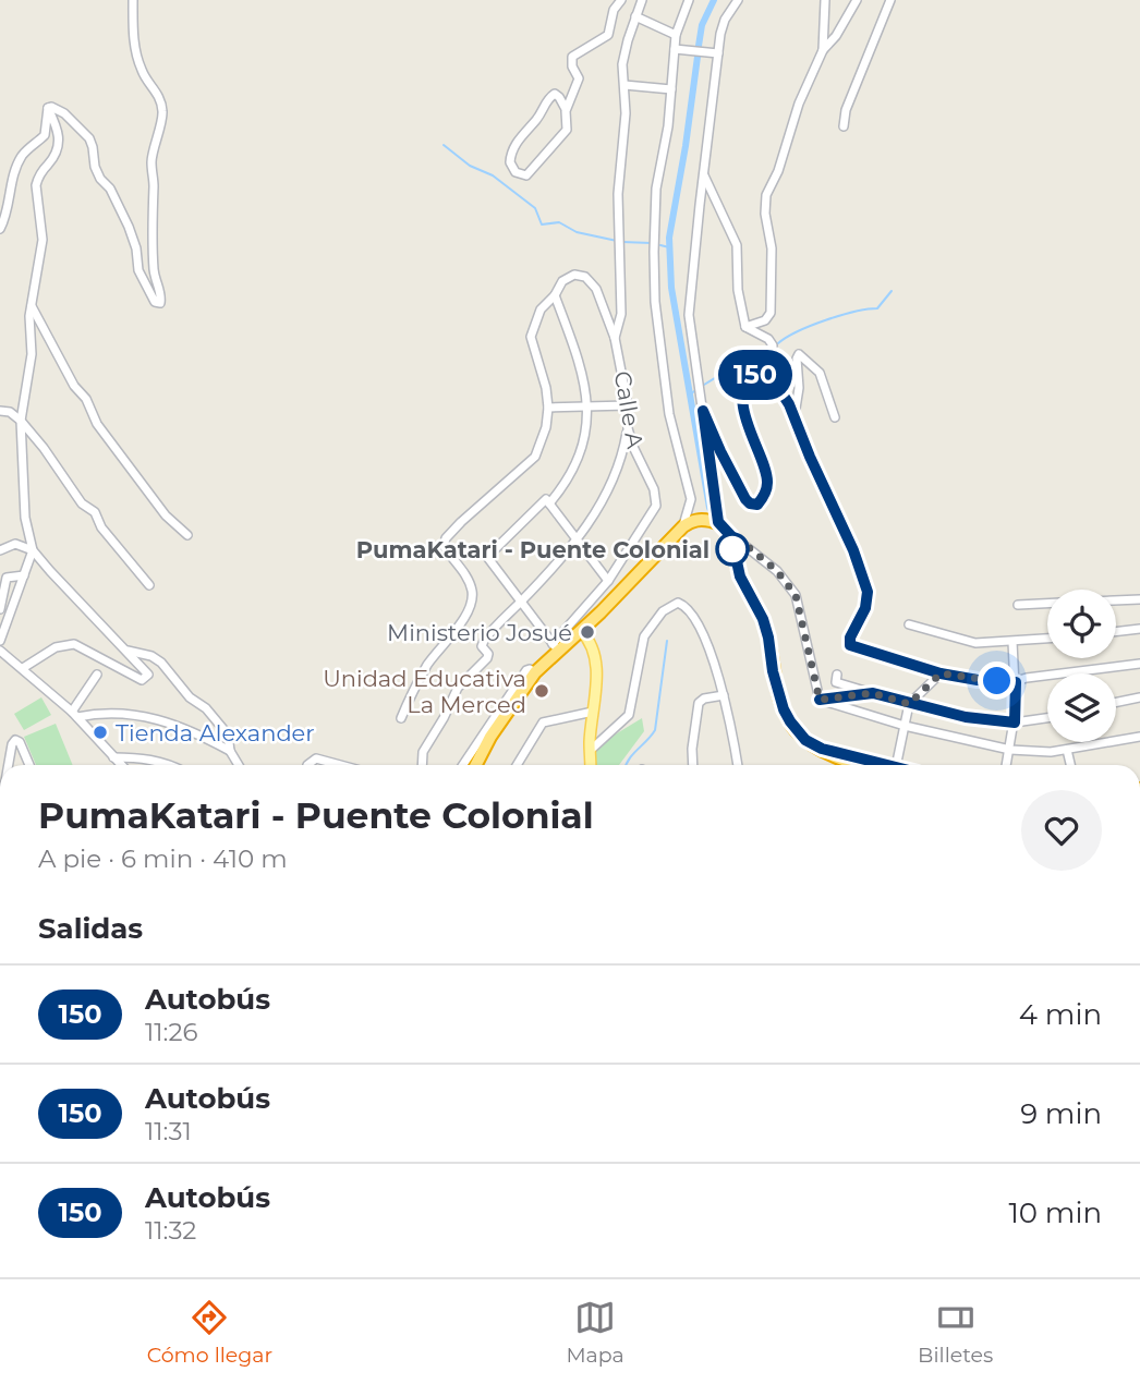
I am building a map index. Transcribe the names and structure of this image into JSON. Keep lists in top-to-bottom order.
{
  "streets": {
    "street": ["Calle A"]
  },
  "places": [
    "PumaKatari - Puente Colonial",
    "Ministerio Josué",
    "Unidad Educativa La Merced",
    "Tienda Alexander"
  ],
  "lines": ["bus line 150"],
  "page": {
    "on_map": "150",
    "heading": [
      ["PumaKatari - Puente Colonial", "A pie · 6 min · 410 m"],
      "Salidas"
    ],
    "list": [
      {
        "mark": "150",
        "name": "Autobús",
        "note": "11:26",
        "value": "4 min"
      },
      {
        "mark": "150",
        "name": "Autobús",
        "note": "11:31",
        "value": "9 min"
      },
      {
        "mark": "150",
        "name": "Autobús",
        "note": "11:32",
        "value": "10 min"
      }
    ],
    "tabs": ["Cómo llegar", "Mapa", "Billetes"]
  }
}
